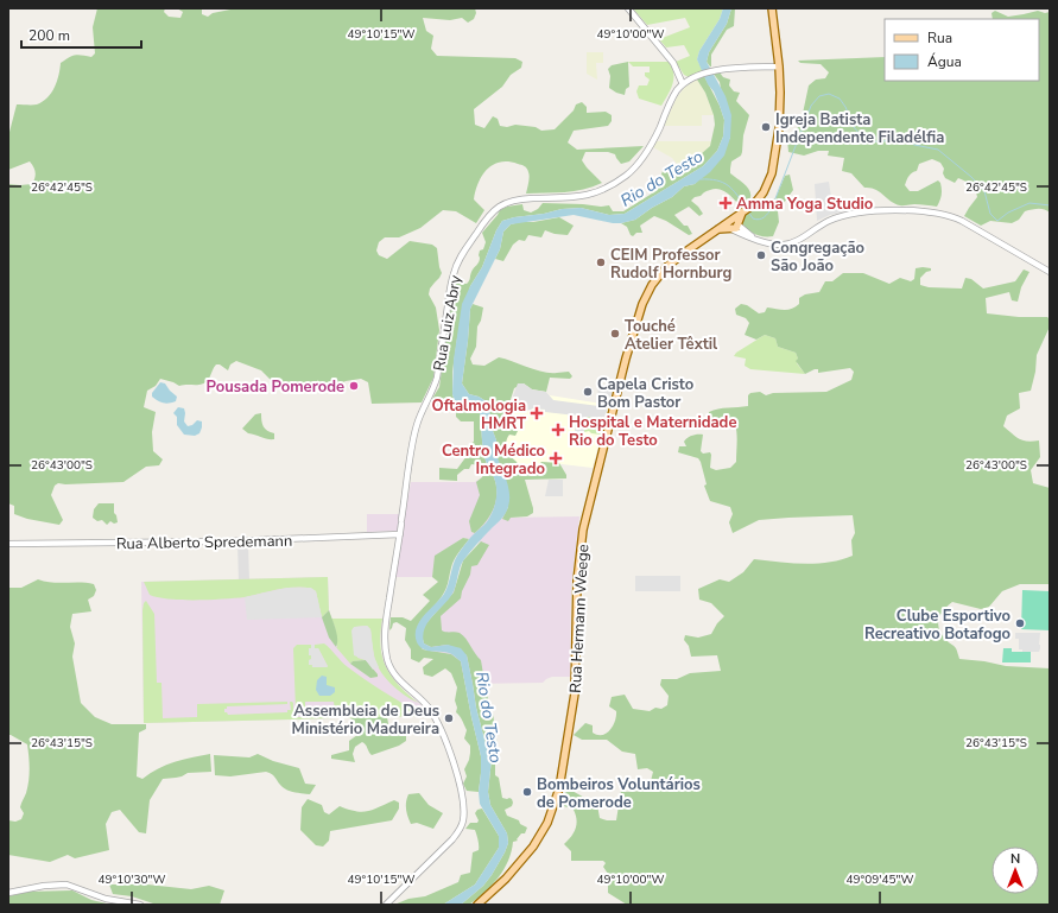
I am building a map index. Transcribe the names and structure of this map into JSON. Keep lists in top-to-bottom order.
{
  "streets": {
    "main road": ["Rua Hermann Weege"],
    "street": ["Rua Luiz Abry", "Rua Alberto Spredemann"]
  },
  "crossings": [
    ["Rua Luiz Abry", "Rua Alberto Spredemann"]
  ],
  "water": ["Rio do Testo"],
  "places": {
    "other": [
      "Igreja Batista Independente Filadélfia",
      "Congregação São João",
      "CEIM Professor Rudolf Hornburg",
      "Touché Atelier Têxtil",
      "Pousada Pomerode",
      "Capela Cristo Bom Pastor",
      "Clube Esportivo Recreativo Botafogo",
      "Assembleia de Deus Ministério Madureira",
      "Bombeiros Voluntários de Pomerode"
    ],
    "health": [
      "Amma Yoga Studio",
      "Oftalmologia HMRT",
      "Hospital e Maternidade Rio do Testo",
      "Centro Médico Integrado"
    ]
  },
  "legend": ["Rua", "Água"],
  "scale_bar": "200 m",
  "north": "top",
  "coordinates": [
    "49°10'15\"W",
    "49°10'00\"W",
    "26°42'45\"S",
    "26°43'00\"S",
    "26°43'15\"S",
    "49°10'30\"W",
    "49°09'45\"W"
  ]
}
